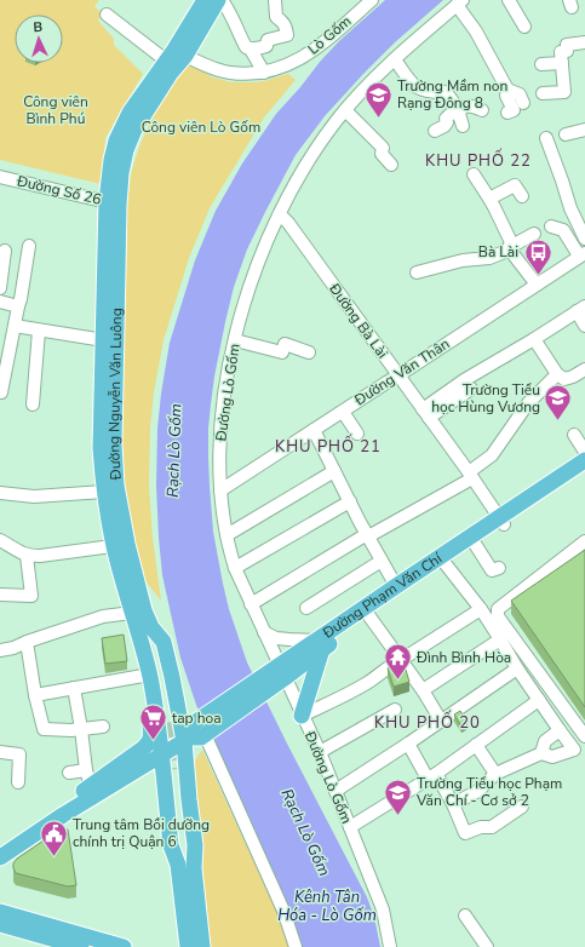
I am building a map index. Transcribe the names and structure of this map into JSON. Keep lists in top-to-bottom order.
{
  "streets": {
    "main road": ["Đường Nguyễn Văn Luông", "Đường Phạm Văn Chí"],
    "street": [
      "Lò Gốm",
      "Đường Số 26",
      "Đường Bà Lài",
      "Đường Văn Thân",
      "Đường Lò Gốm"
    ]
  },
  "crossings": [
    ["Lò Gốm", "Đường Nguyễn Văn Luông"],
    ["Đường Số 26", "Đường Nguyễn Văn Luông"],
    ["Đường Bà Lài", "Đường Văn Thân"],
    ["Đường Bà Lài", "Đường Lò Gốm"],
    ["Đường Bà Lài", "Đường Phạm Văn Chí"],
    ["Đường Văn Thân", "Đường Lò Gốm"],
    ["Đường Lò Gốm", "Đường Phạm Văn Chí"],
    ["Đường Nguyễn Văn Luông", "Đường Phạm Văn Chí"]
  ],
  "districts": ["KHU PHỐ 22", "KHU PHỐ 21", "KHU PHỐ 20"],
  "water": ["Rạch Lò Gốm", "Kênh Tân Hóa - Lò Gốm"],
  "parks": ["Công viên Bình Phú", "Công viên Lò Gốm"],
  "places": {
    "school or university": ["Trường Mầm non Rạng Đông 8", "Trường Tiểu học Hùng Vương", "Trường Tiểu học Phạm Văn Chí - Cơ sở 2"],
    "bus stop": ["Bà Lài"],
    "temple": ["Đình Bình Hòa"],
    "supermarket": ["tap hoa"],
    "public building": ["Trung tâm Bồi dưỡng chính trị Quận 6"]
  },
  "north": "top"
}
